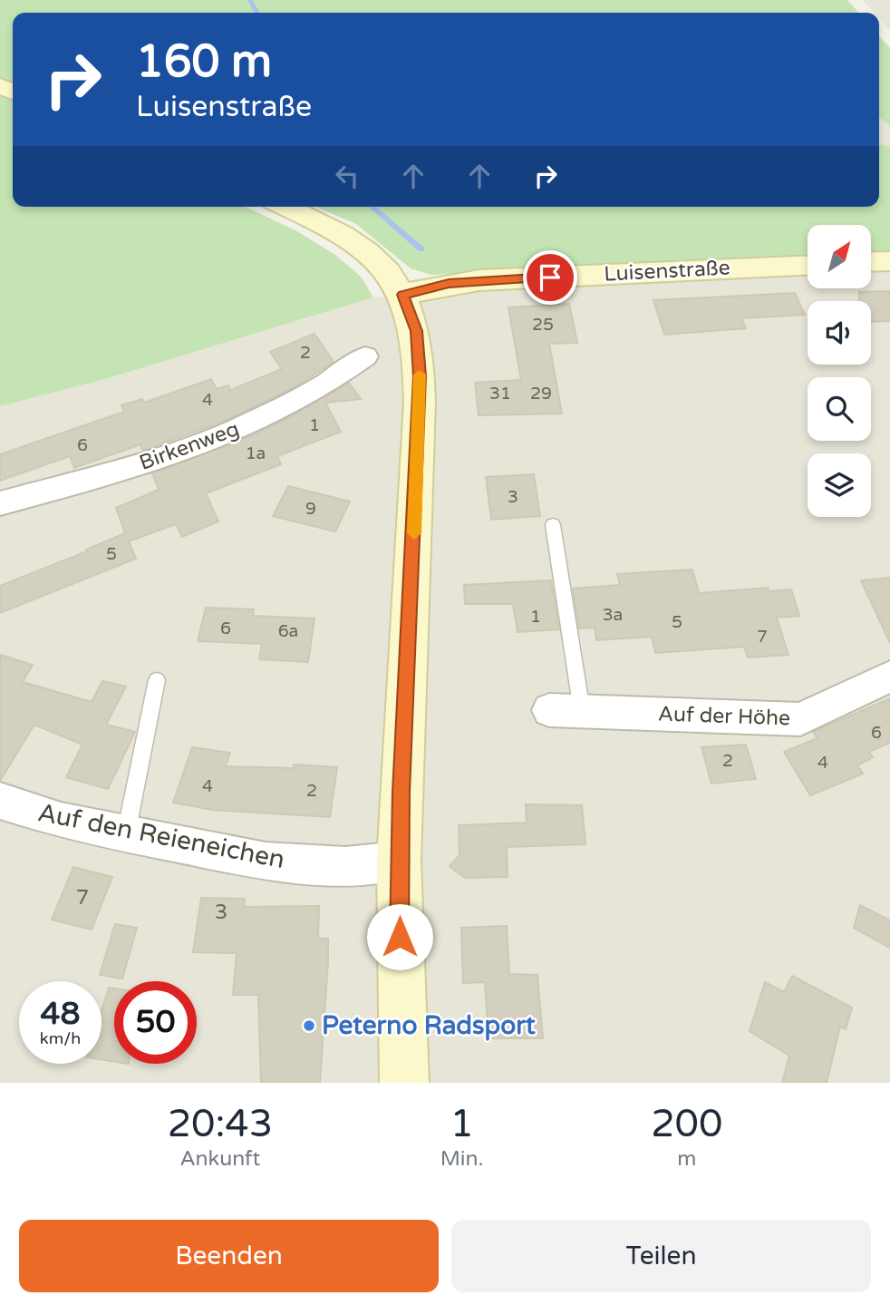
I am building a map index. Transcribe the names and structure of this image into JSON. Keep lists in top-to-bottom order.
{
  "streets": {
    "main road": ["Luisenstraße"],
    "street": ["Birkenweg", "Auf der Höhe", "Auf den Reieneichen"]
  },
  "places": ["Peterno Radsport"],
  "house_numbers": [
    "25",
    "2",
    "31",
    "29",
    "4",
    "1",
    "6",
    "1a",
    "3",
    "9",
    "5",
    "3a",
    "1",
    "5",
    "6",
    "6a",
    "7",
    "6",
    "2",
    "4",
    "4",
    "2",
    "7",
    "3"
  ],
  "north": "top right",
  "page": {
    "turn": ["160 m", "Luisenstraße"],
    "speed": "48 km/h",
    "limit": "50",
    "eta": [
      "20:43",
      "Ankunft",
      "1",
      "Min.",
      "200",
      "m"
    ],
    "buttons": ["Beenden", "Teilen"]
  }
}
